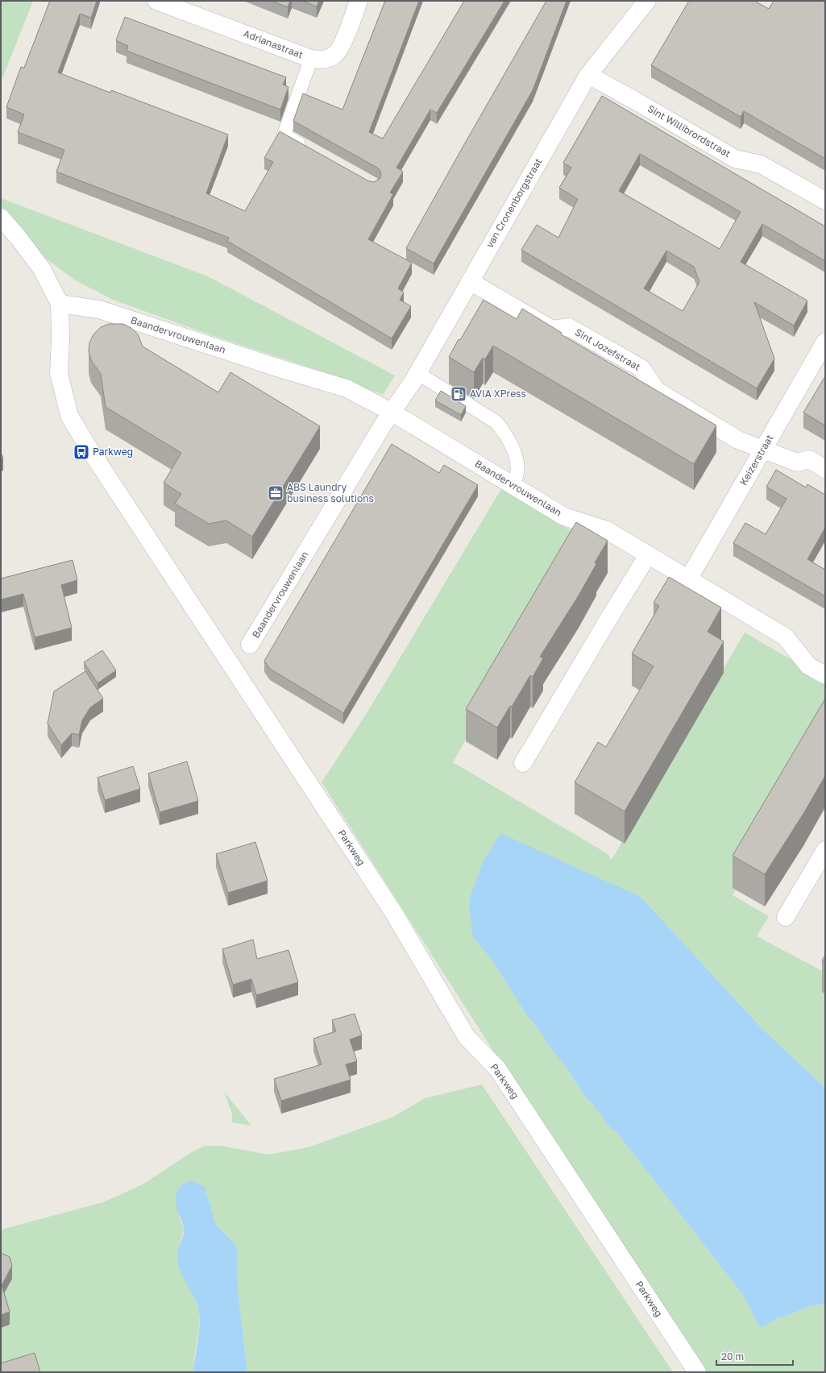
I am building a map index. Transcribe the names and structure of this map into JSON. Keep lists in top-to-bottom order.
{
  "streets": {
    "street": [
      "Adrianastraat",
      "Sint Willibrordstraat",
      "van Cronenborgstraat",
      "Baandervrouwenlaan",
      "Sint Jozefstraat",
      "Keizerstraat",
      "Parkweg"
    ]
  },
  "crossings": [
    ["Sint Willibrordstraat", "van Cronenborgstraat"],
    ["van Cronenborgstraat", "Baandervrouwenlaan"],
    ["van Cronenborgstraat", "Sint Jozefstraat"],
    ["Baandervrouwenlaan", "Keizerstraat"],
    ["Baandervrouwenlaan", "Parkweg"],
    ["Sint Jozefstraat", "Keizerstraat"]
  ],
  "places": {
    "fuel station": ["AVIA XPress"],
    "bus stop": ["Parkweg"],
    "office": ["ABS Laundry business solutions"]
  },
  "scale_bar": "20 m"
}
